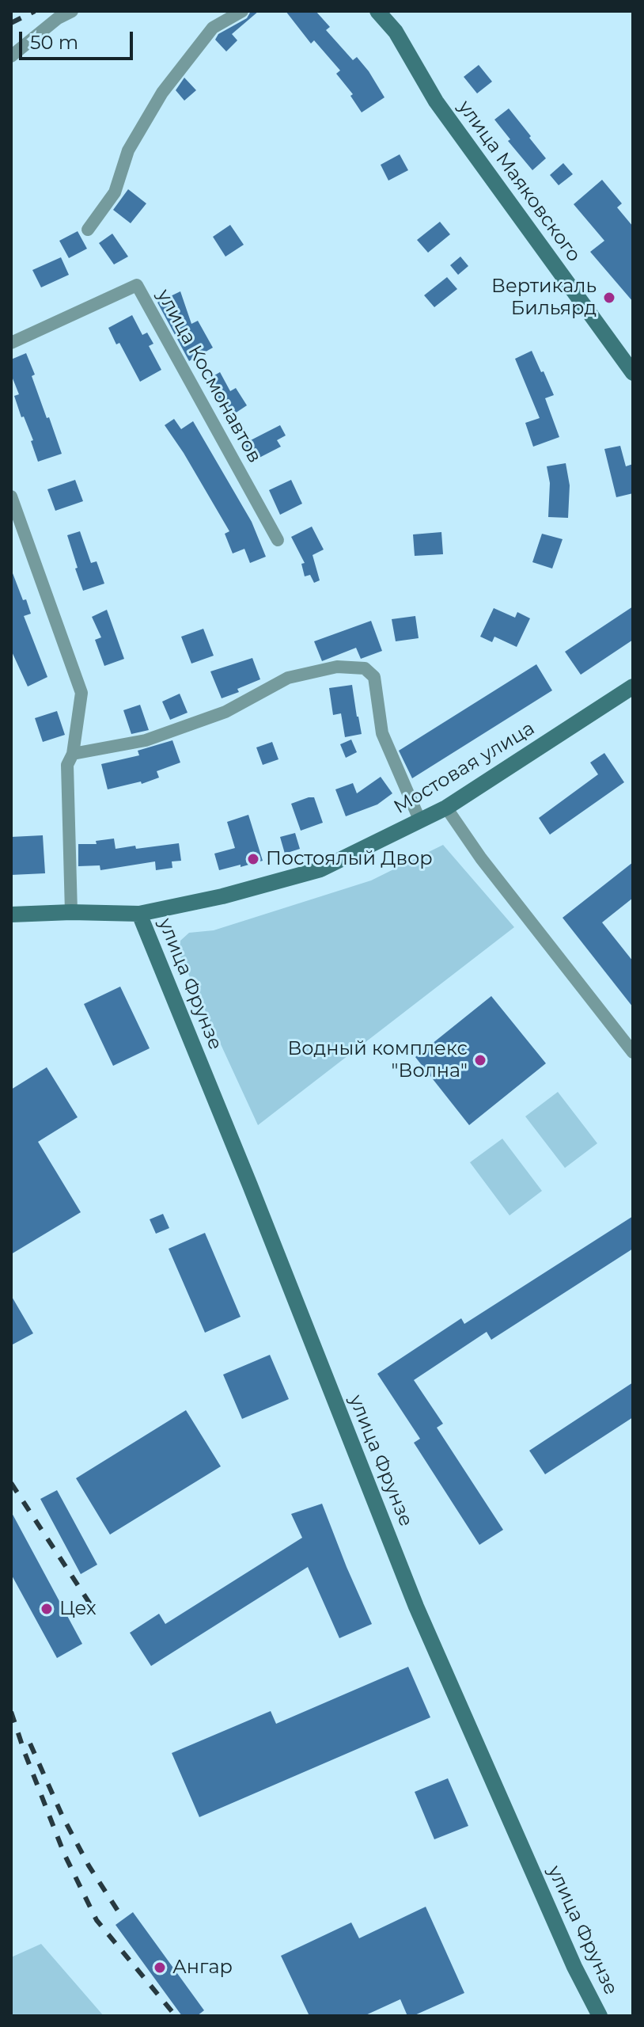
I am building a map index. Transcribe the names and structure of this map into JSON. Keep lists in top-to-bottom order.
{
  "streets": {
    "street": [
      "улица Маяковского",
      "улица Космонавтов",
      "Мостовая улица",
      "улица Фрунзе"
    ]
  },
  "crossings": [
    ["Мостовая улица", "улица Фрунзе"]
  ],
  "places": [
    "Вертикаль Бильярд",
    "Постоялый Двор",
    "Водный комплекс \"Волна\"",
    "Цех",
    "Ангар"
  ],
  "scale_bar": "50 m"
}
